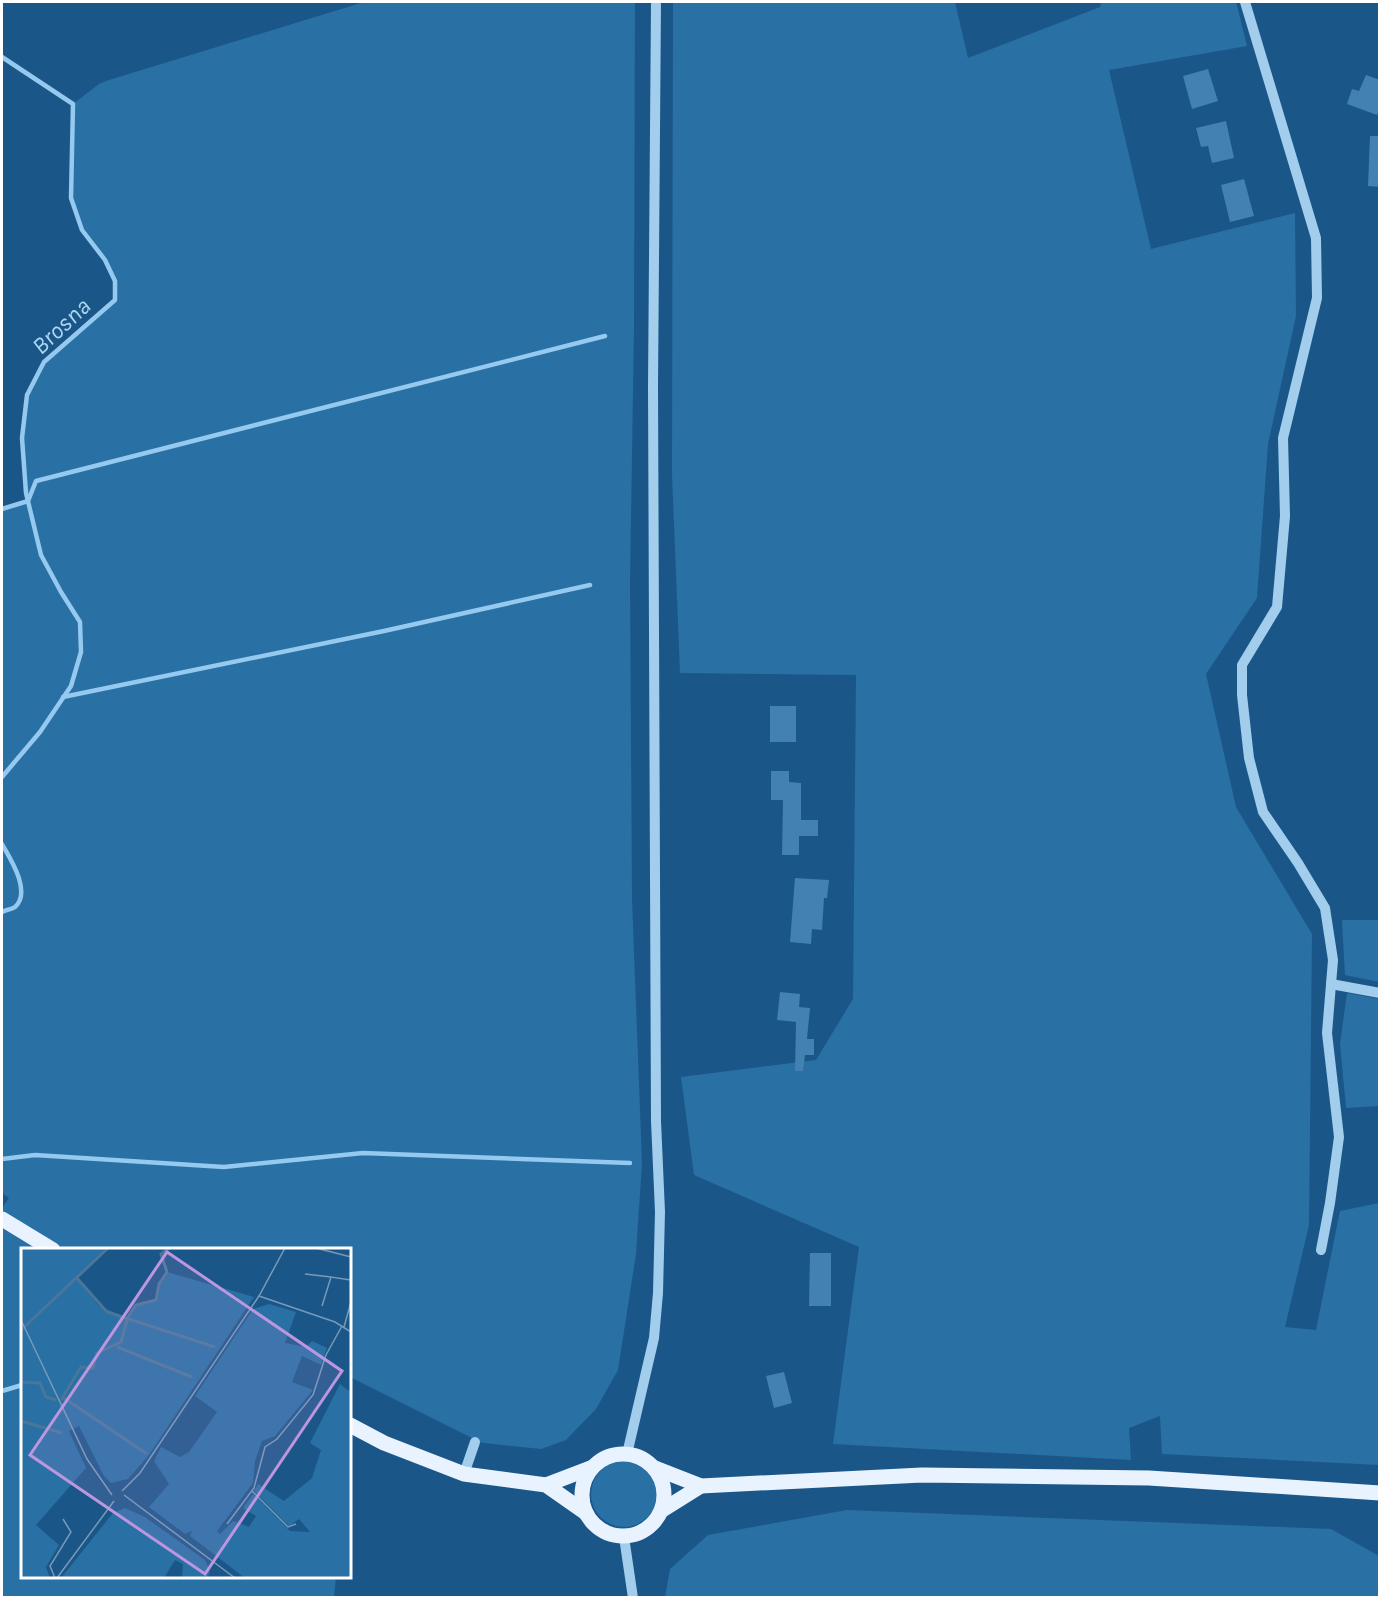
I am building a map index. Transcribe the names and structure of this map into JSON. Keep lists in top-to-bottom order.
{
  "water": ["Brosna"]
}
